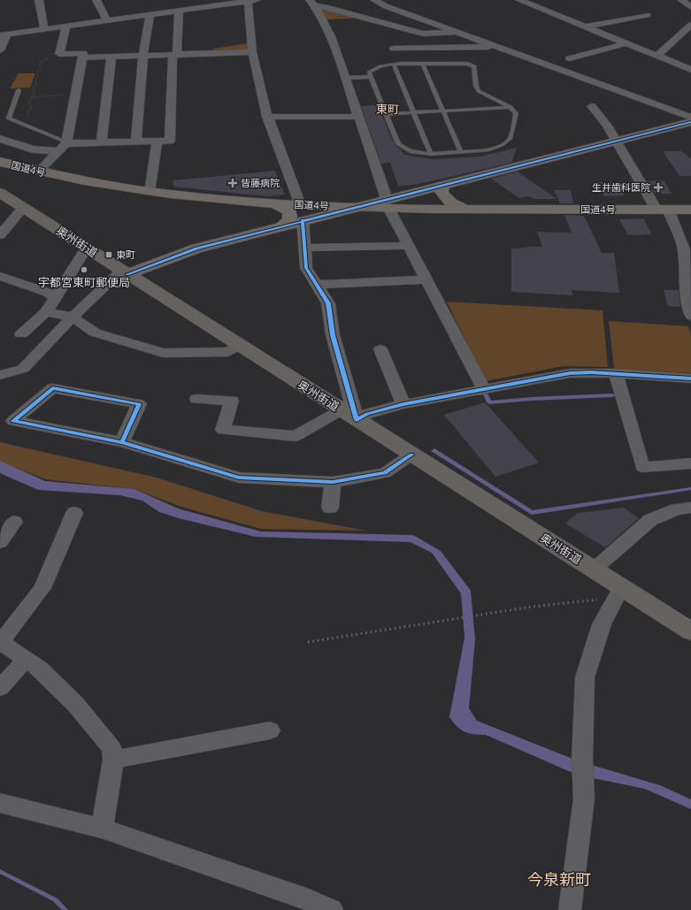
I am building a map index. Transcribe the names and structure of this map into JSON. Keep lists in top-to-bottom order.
{
  "streets": {
    "highway": ["国道4号"],
    "main road": ["奥州街道"]
  },
  "districts": ["東町", "今泉新町"],
  "places": {
    "health": ["皆藤病院", "生井歯科医院"],
    "transit": ["東町"],
    "other": ["宇都宮東町郵便局"]
  }
}
